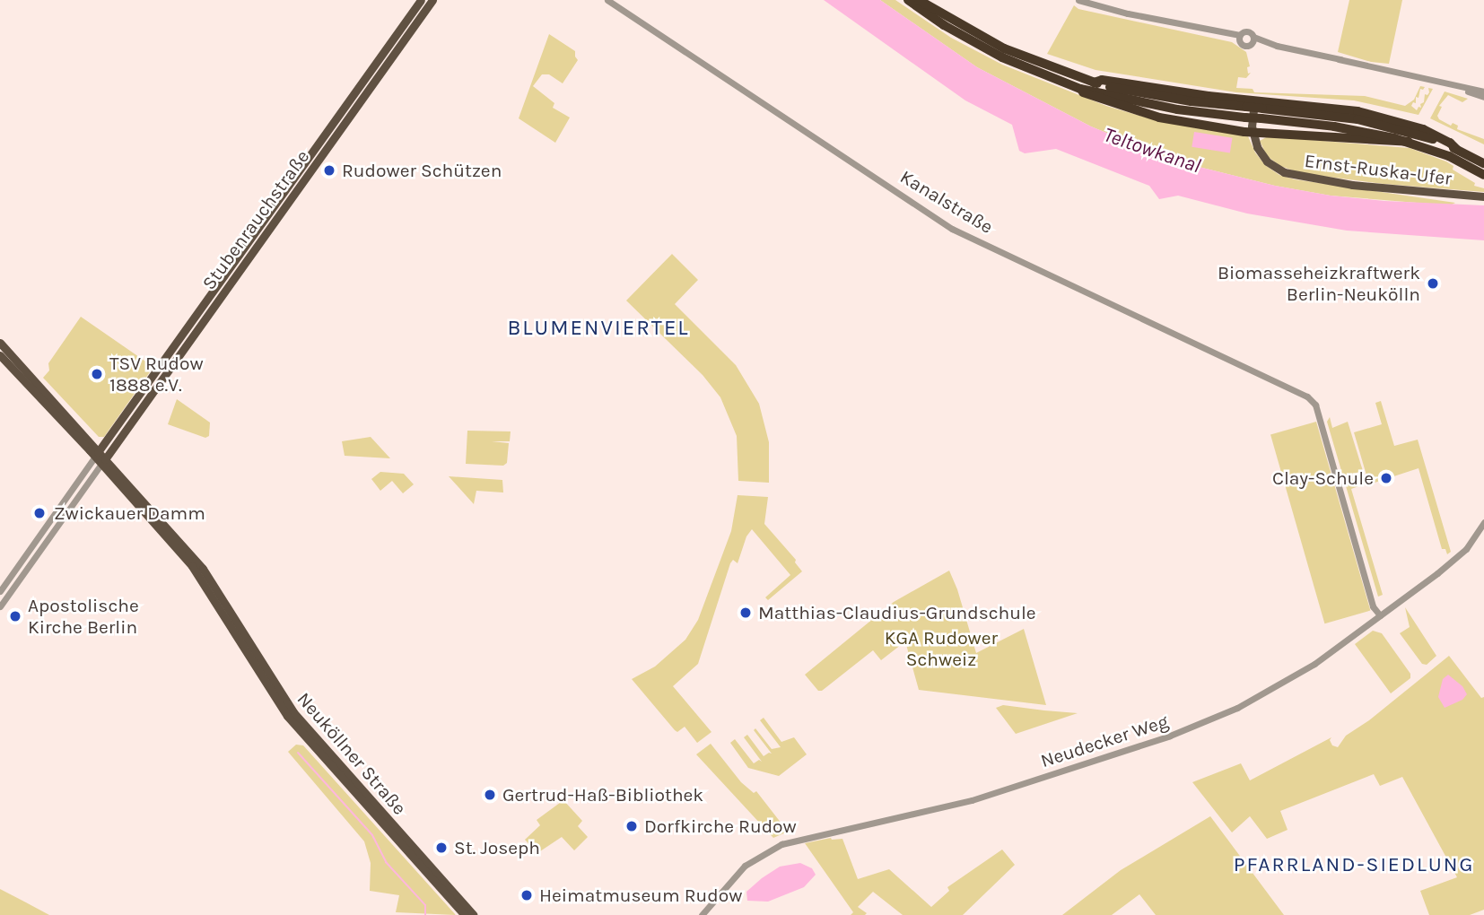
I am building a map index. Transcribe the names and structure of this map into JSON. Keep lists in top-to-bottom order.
{
  "streets": {
    "main road": ["Ernst-Ruska-Ufer", "Stubenrauchstraße", "Neuköllner Straße"],
    "street": ["Kanalstraße", "Neudecker Weg"]
  },
  "crossings": [
    ["Kanalstraße", "Neudecker Weg"],
    ["Stubenrauchstraße", "Neuköllner Straße"]
  ],
  "districts": ["BLUMENVIERTEL", "PFARRLAND-SIEDLUNG"],
  "water": ["Teltowkanal"],
  "parks": ["KGA Rudower Schweiz"],
  "places": [
    "Rudower Schützen",
    "Biomasseheizkraftwerk Berlin-Neukölln",
    "TSV Rudow 1888 e.V.",
    "Clay-Schule",
    "Zwickauer Damm",
    "Matthias-Claudius-Grundschule",
    "Apostolische Kirche Berlin",
    "Gertrud-Haß-Bibliothek",
    "Dorfkirche Rudow",
    "St. Joseph",
    "Heimatmuseum Rudow"
  ]
}
